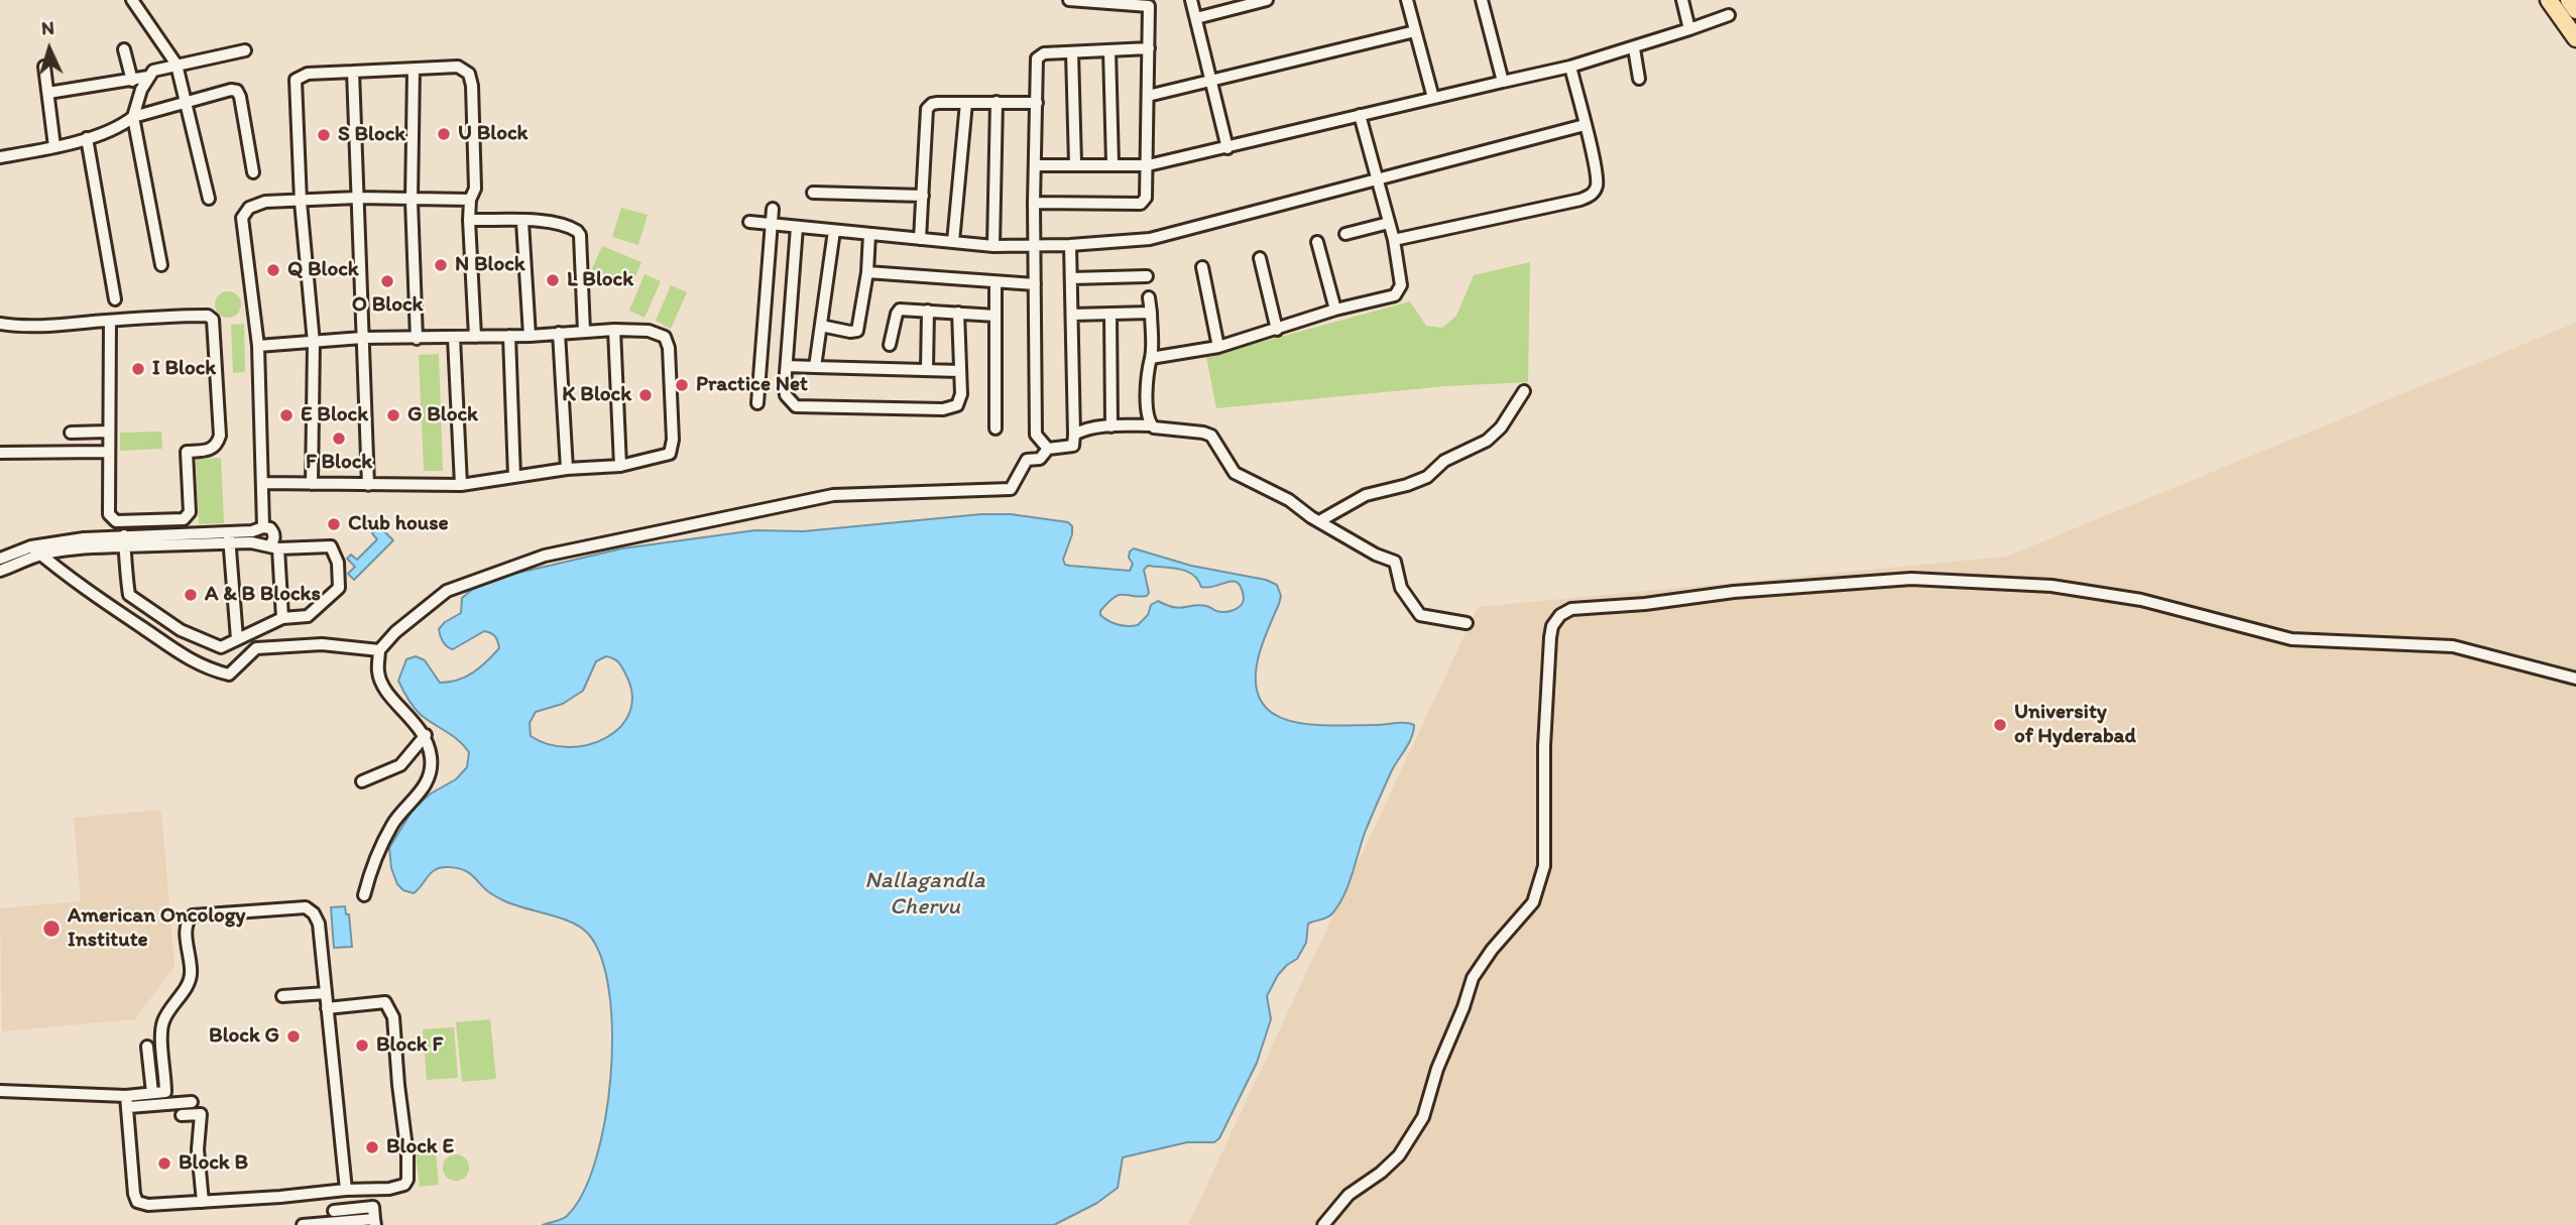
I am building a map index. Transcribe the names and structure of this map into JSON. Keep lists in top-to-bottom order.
{
  "water": ["Nallagandla Chervu"],
  "places": [
    "U Block",
    "S Block",
    "N Block",
    "Q Block",
    "L Block",
    "O Block",
    "I Block",
    "Practice Net",
    "K Block",
    "E Block",
    "G Block",
    "F Block",
    "Club house",
    "A & B Blocks",
    "University of Hyderabad",
    "American Oncology Institute",
    "Block G",
    "Block F",
    "Block E",
    "Block B"
  ],
  "north": "top"
}
